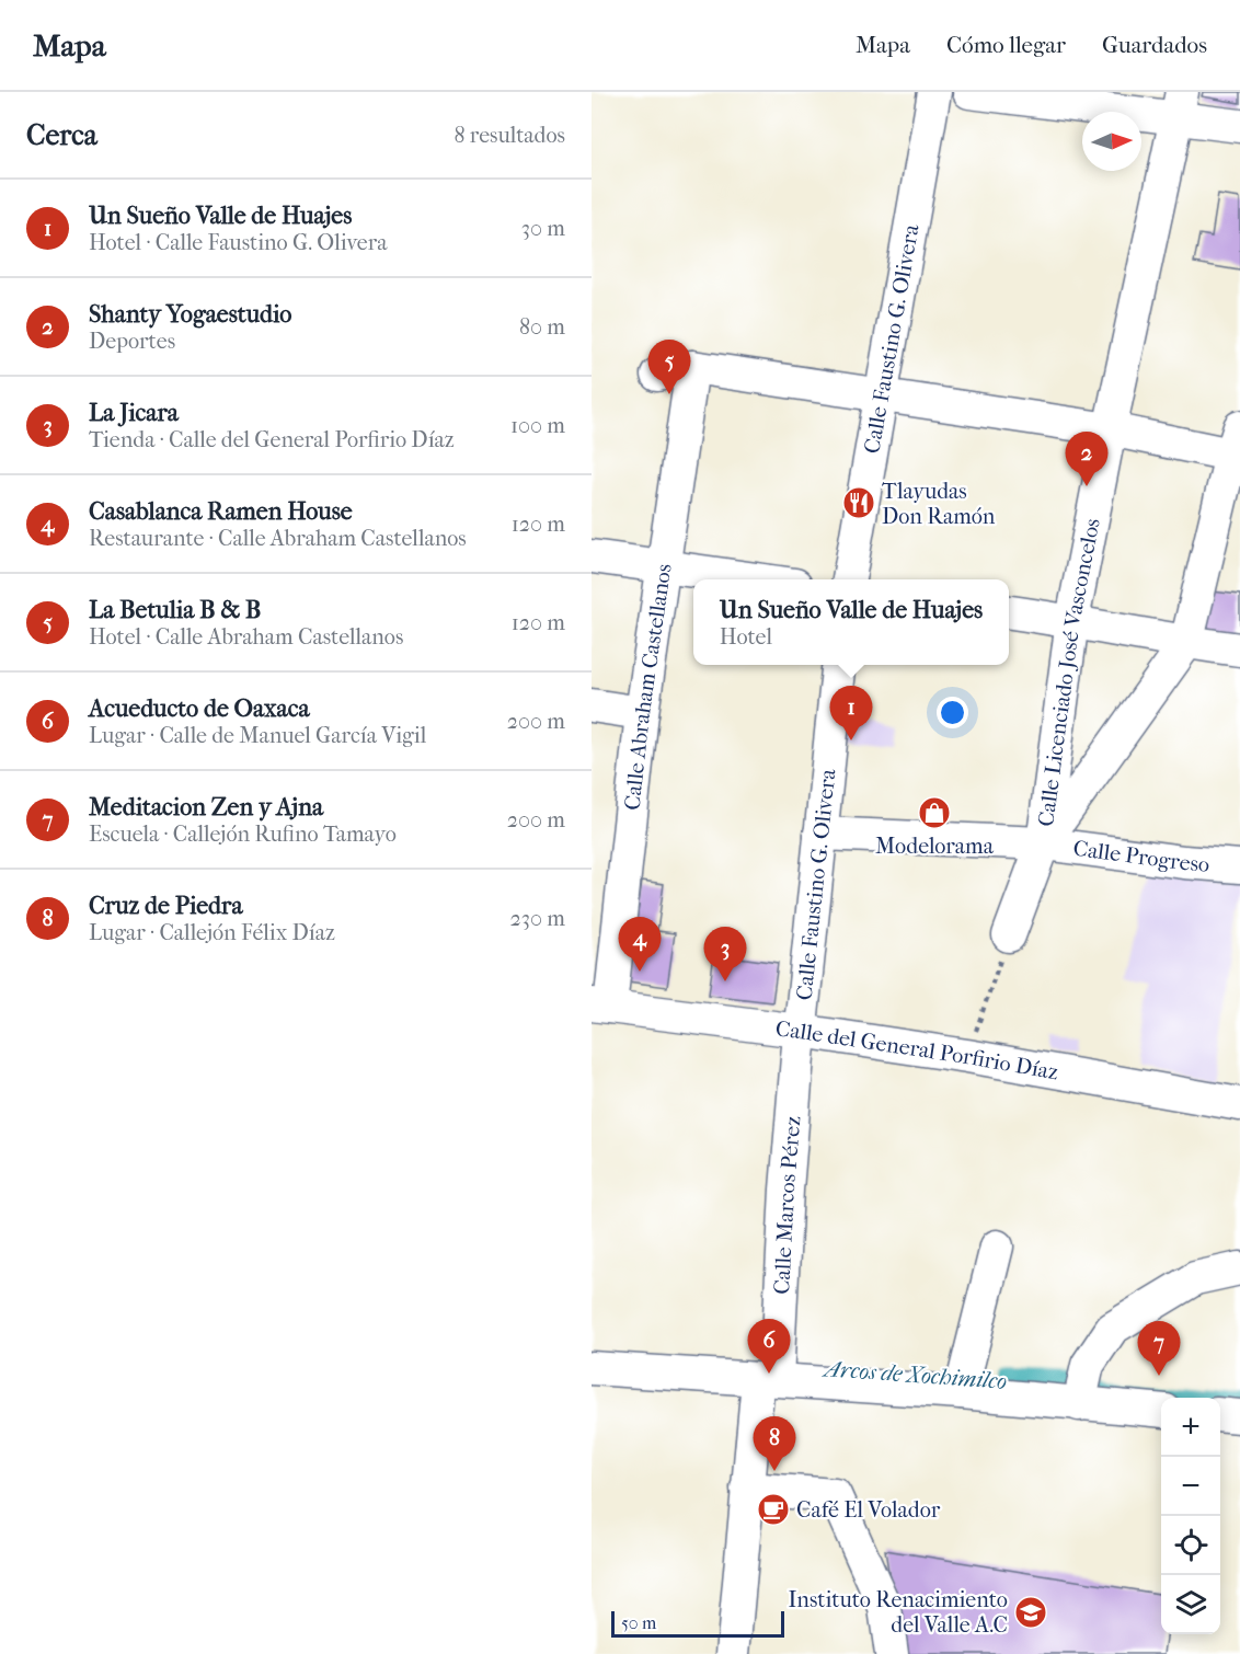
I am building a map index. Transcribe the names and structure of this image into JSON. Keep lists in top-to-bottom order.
{
  "streets": {
    "street": [
      "Calle Faustino G. Olivera",
      "Calle Licenciado José Vasconcelos",
      "Calle Abraham Castellanos",
      "Calle Progreso",
      "Calle del General Porfirio Díaz",
      "Calle Marcos Pérez"
    ]
  },
  "crossings": [
    ["Calle Faustino G. Olivera", "Calle Progreso"],
    ["Calle Faustino G. Olivera", "Calle del General Porfirio Díaz"],
    ["Calle Faustino G. Olivera", "Calle Marcos Pérez"],
    ["Calle Licenciado José Vasconcelos", "Calle Progreso"],
    ["Calle Abraham Castellanos", "Calle del General Porfirio Díaz"],
    ["Calle del General Porfirio Díaz", "Calle Marcos Pérez"]
  ],
  "water": ["Arcos de Xochimilco"],
  "places": {
    "restaurant": ["Tlayudas Don Ramón"],
    "shop": ["Modelorama"],
    "cafe": ["Café El Volador"],
    "school or university": ["Instituto Renacimiento del Valle A.C"]
  },
  "scale_bar": "50 m",
  "north": "right",
  "page": {
    "header": "Mapa",
    "nav": ["Mapa", "Cómo llegar", "Guardados"],
    "heading": ["Cerca", "8 resultados"],
    "list": [
      {
        "mark": "1",
        "name": "Un Sueño Valle de Huajes",
        "note": "Hotel · Calle Faustino G. Olivera",
        "value": "30 m"
      },
      {
        "mark": "2",
        "name": "Shanty Yogaestudio",
        "note": "Deportes",
        "value": "80 m"
      },
      {
        "mark": "3",
        "name": "La Jicara",
        "note": "Tienda · Calle del General Porfirio Díaz",
        "value": "100 m"
      },
      {
        "mark": "4",
        "name": "Casablanca Ramen House",
        "note": "Restaurante · Calle Abraham Castellanos",
        "value": "120 m"
      },
      {
        "mark": "5",
        "name": "La Betulia B & B",
        "note": "Hotel · Calle Abraham Castellanos",
        "value": "120 m"
      },
      {
        "mark": "6",
        "name": "Acueducto de Oaxaca",
        "note": "Lugar · Calle de Manuel García Vigil",
        "value": "200 m"
      },
      {
        "mark": "7",
        "name": "Meditacion Zen y Ajna",
        "note": "Escuela · Callejón Rufino Tamayo",
        "value": "200 m"
      },
      {
        "mark": "8",
        "name": "Cruz de Piedra",
        "note": "Lugar · Callejón Félix Díaz",
        "value": "230 m"
      }
    ],
    "pins": [
      "5",
      "2",
      "1",
      "4",
      "3",
      "6",
      "7",
      "8"
    ],
    "popup": ["Un Sueño Valle de Huajes", "Hotel"],
    "map_buttons": ["+", "−"],
    "scale": "50 m"
  }
}
